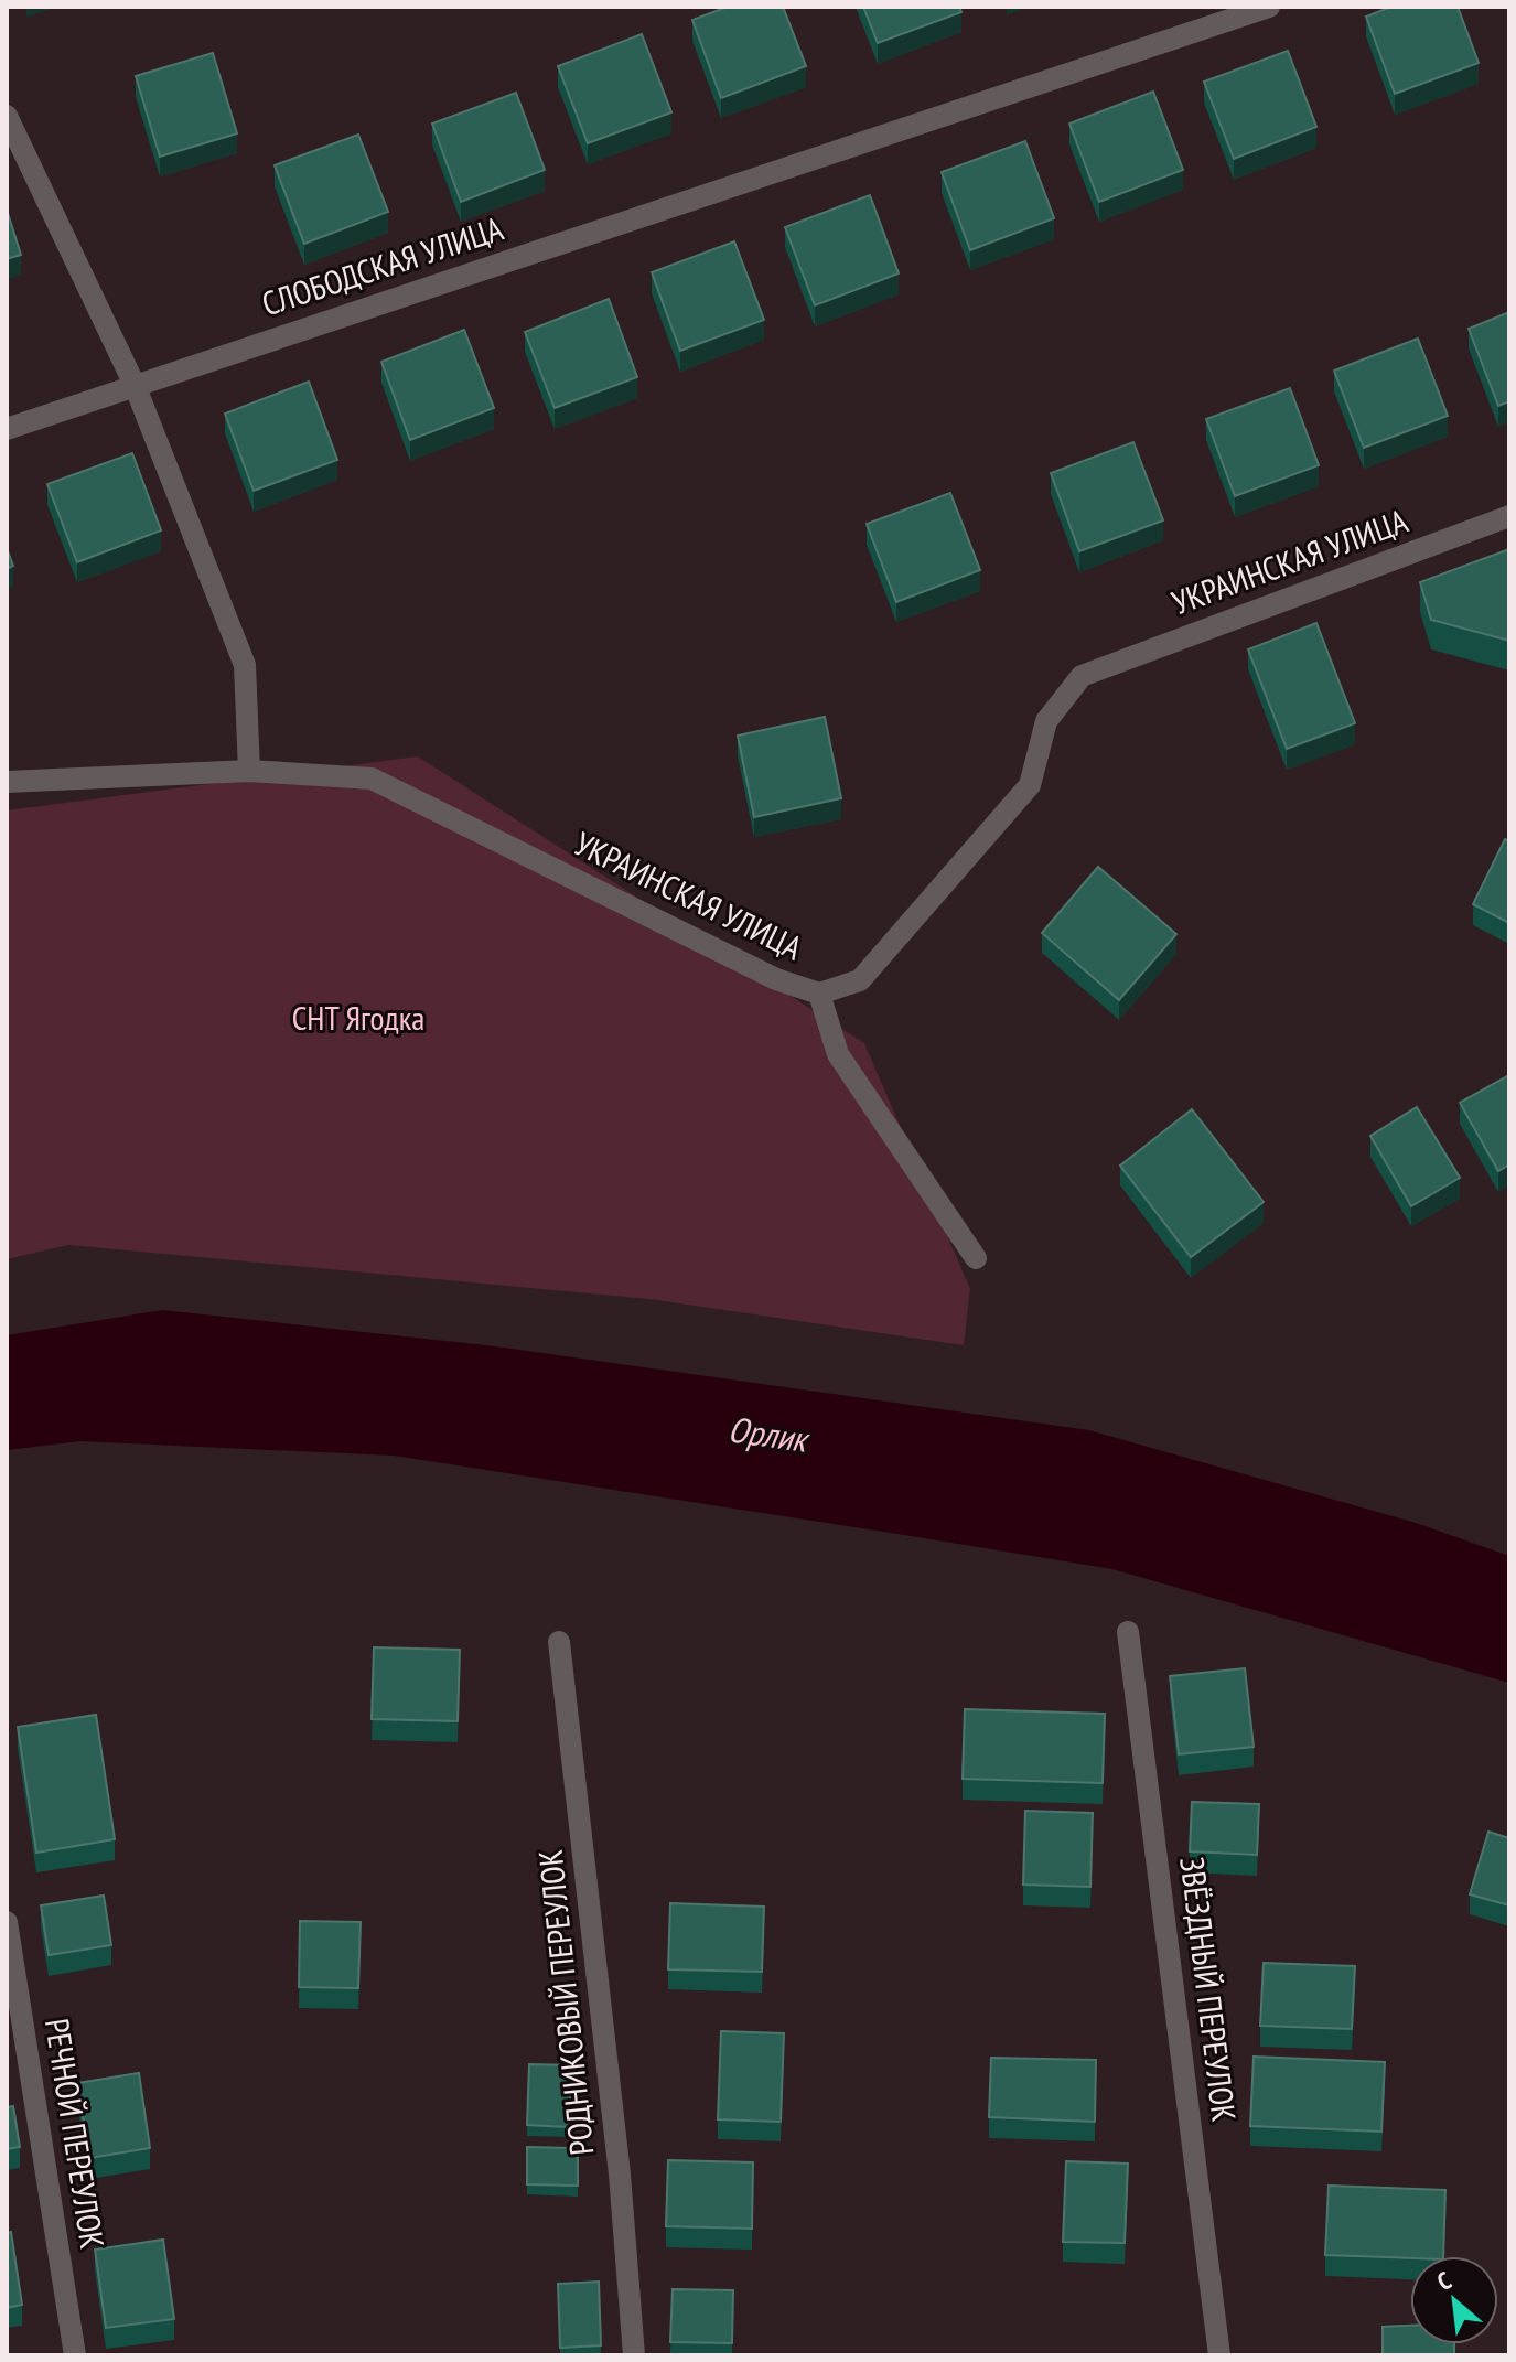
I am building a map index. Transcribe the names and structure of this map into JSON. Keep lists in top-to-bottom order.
{
  "streets": {
    "street": [
      "СЛОБОДСКАЯ УЛИЦА",
      "УКРАИНСКАЯ УЛИЦА",
      "ЗВЁЗДНЫЙ ПЕРЕУЛОК",
      "РОДНИКОВЫЙ ПЕРЕУЛОК",
      "РЕЧНОЙ ПЕРЕУЛОК"
    ]
  },
  "water": ["Орлик"],
  "parks": ["СНТ Ягодка"],
  "north": "top left"
}
